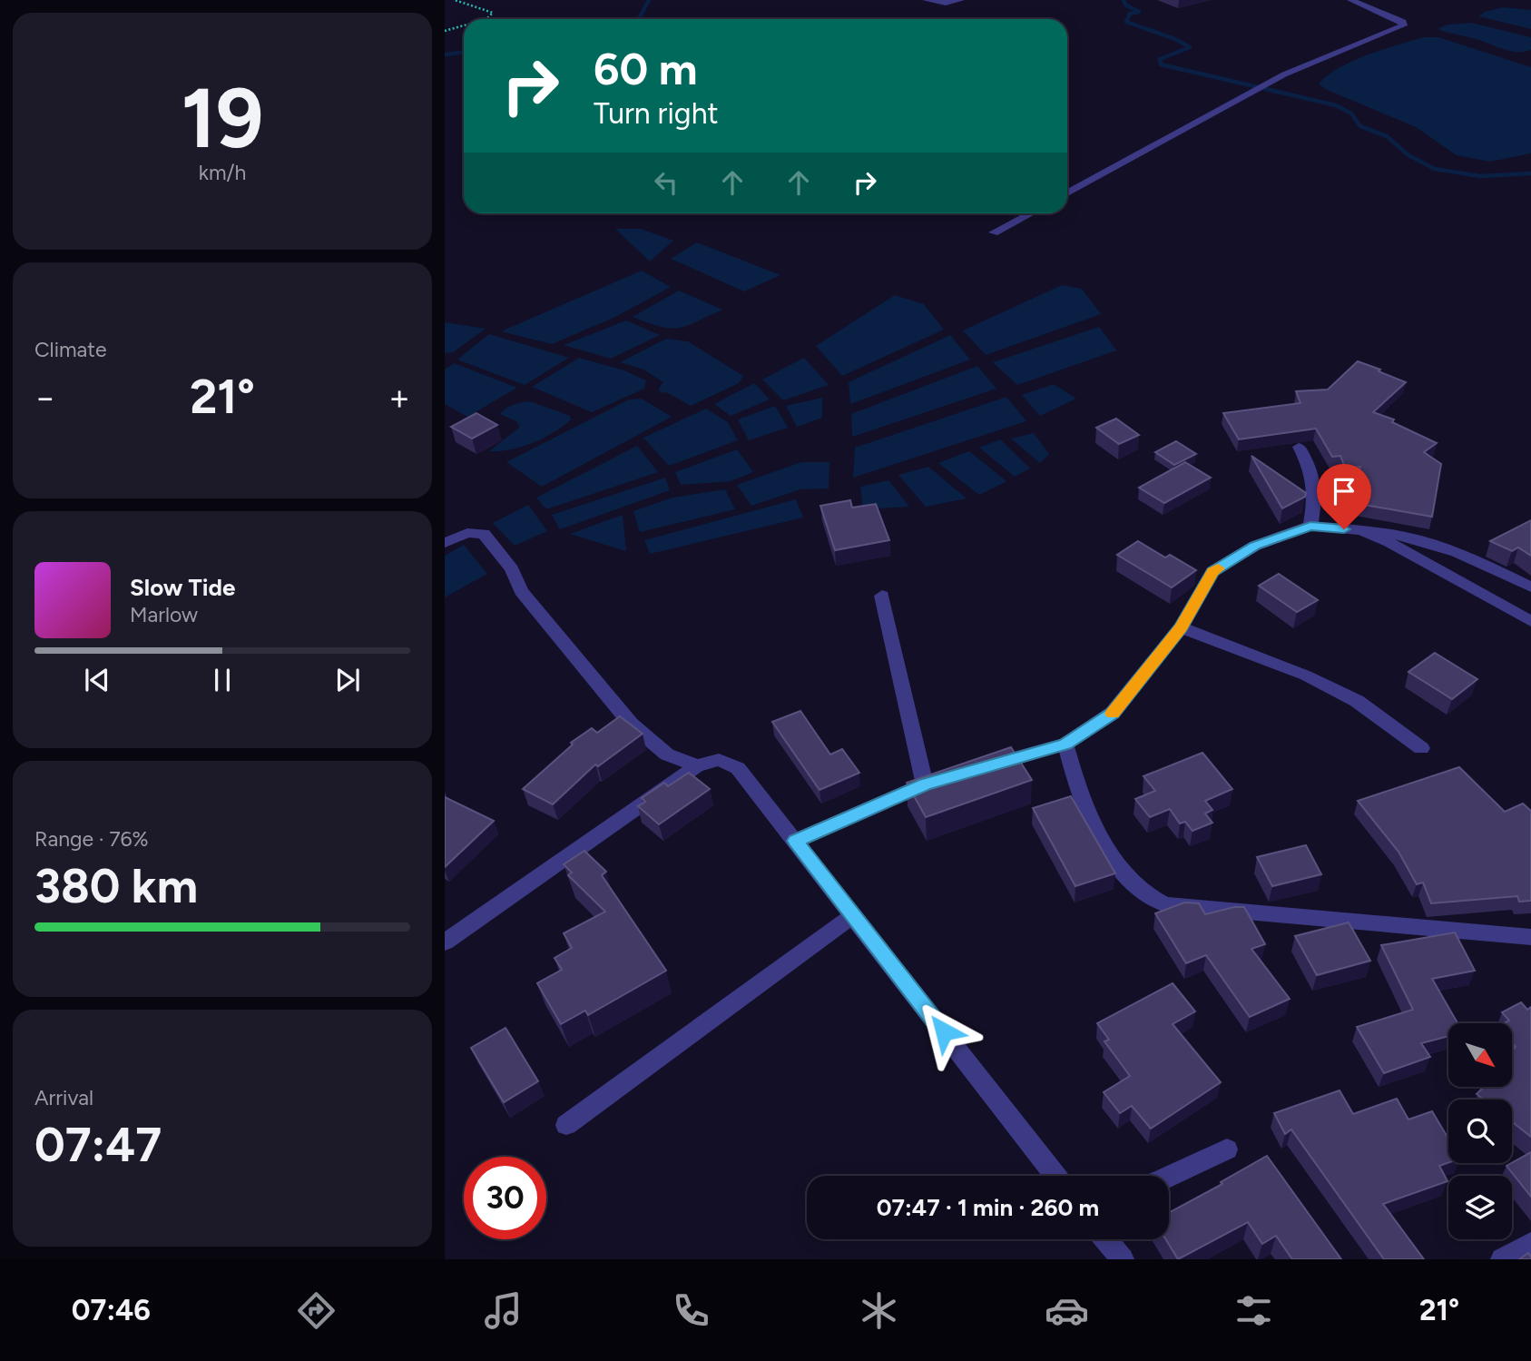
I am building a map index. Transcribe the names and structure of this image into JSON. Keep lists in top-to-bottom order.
{
  "north": "bottom right",
  "page": {
    "tile": [
      ["19", "km/h"],
      "Climate",
      ["Range · 76%", "380 km"],
      ["Arrival", "07:47"]
    ],
    "turn": ["60 m", "Turn right"],
    "heat": ["−", "21°", "+"],
    "song": ["Slow Tide", "Marlow"],
    "limit": "30",
    "trip": "07:47 · 1 min · 260 m",
    "tabs": ["07:46", "21°"]
  }
}
